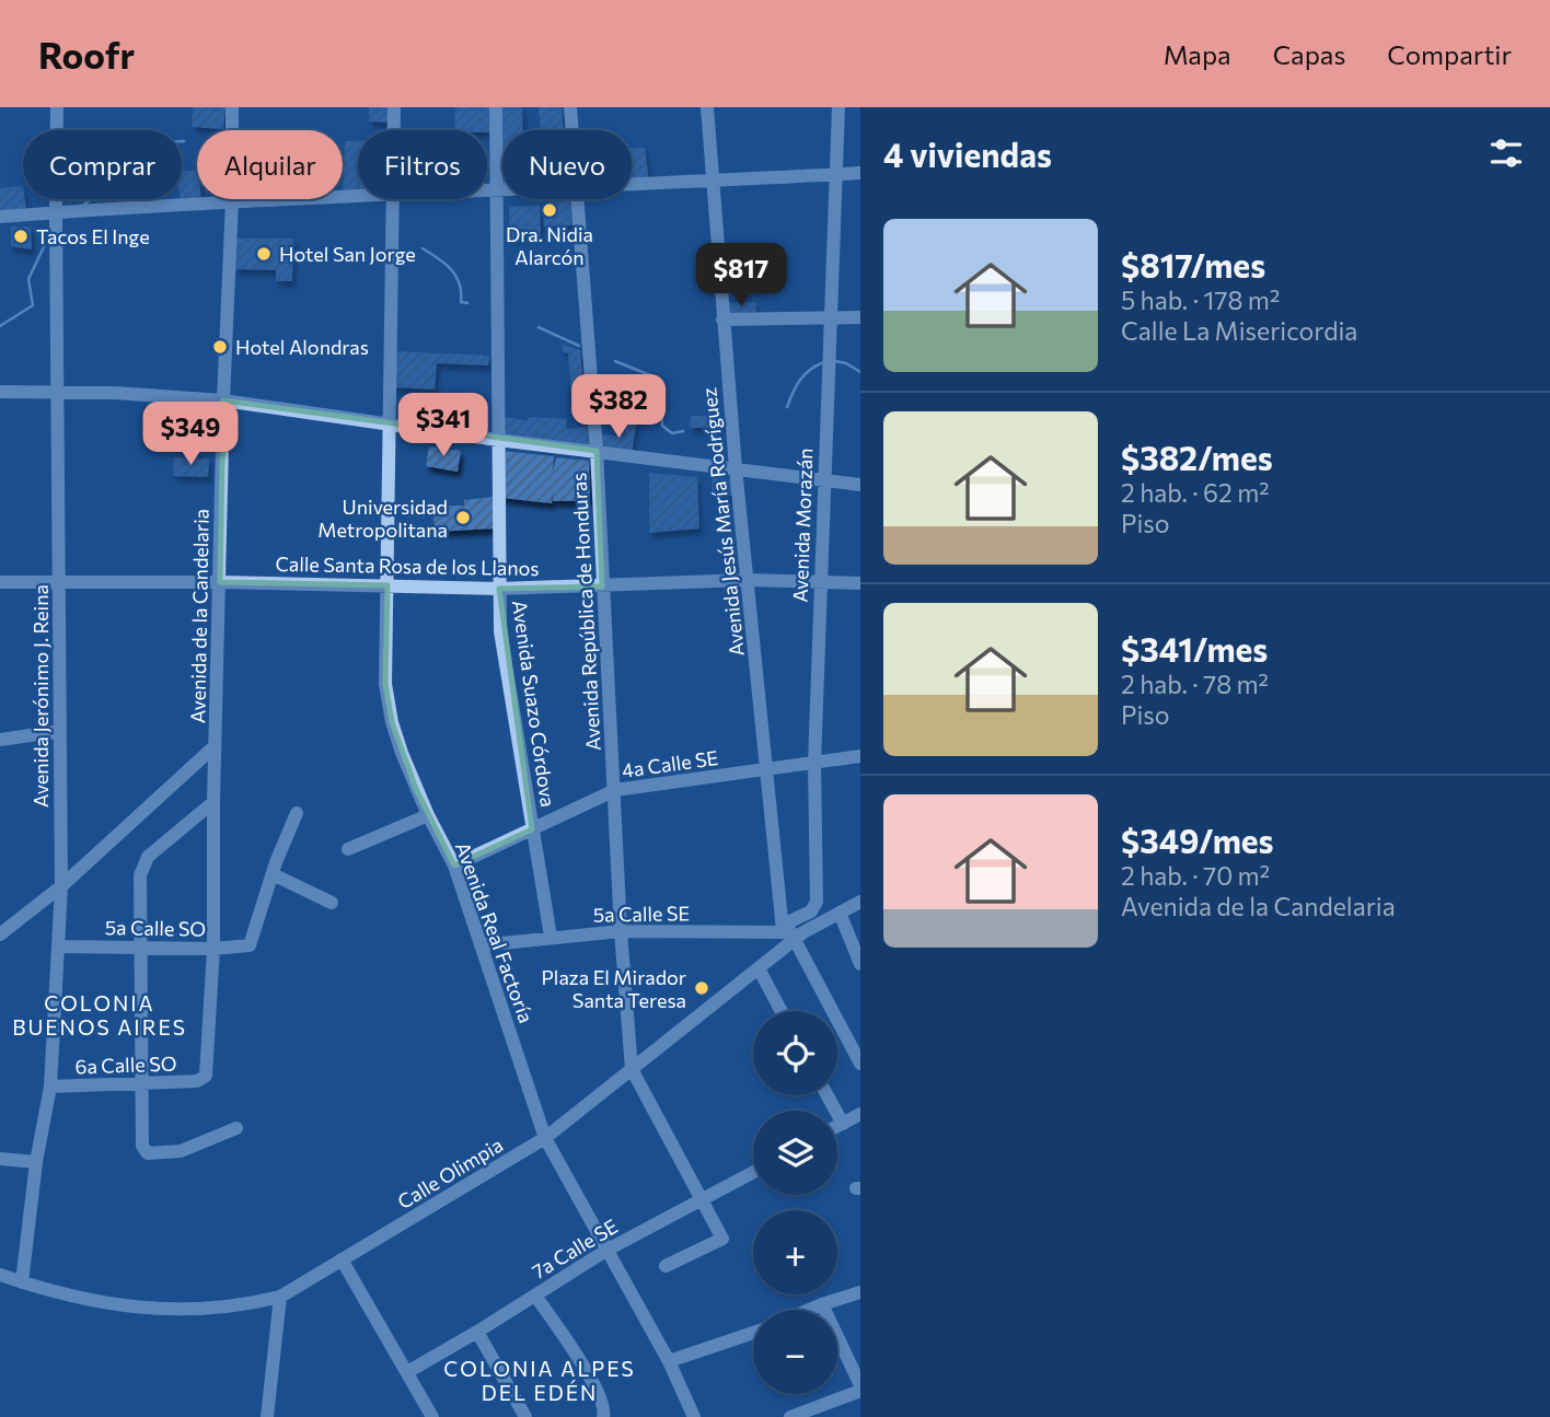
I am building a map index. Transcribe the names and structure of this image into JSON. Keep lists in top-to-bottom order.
{
  "streets": {
    "street": [
      "Avenida Jesús María Rodríguez",
      "Avenida Morazán",
      "Calle Santa Rosa de los Llanos",
      "Avenida República de Honduras",
      "Avenida de la Candelaria",
      "Avenida Jerónimo J. Reina",
      "Avenida Suazo Córdova",
      "4a Calle SE",
      "5a Calle SE",
      "5a Calle SO",
      "Avenida Real Factoría",
      "6a Calle SO",
      "Calle Olimpia",
      "7a Calle SE"
    ]
  },
  "crossings": [
    ["Avenida Jesús María Rodríguez", "Avenida Morazán"],
    ["Avenida Jesús María Rodríguez", "Calle Santa Rosa de los Llanos"],
    ["Avenida Jesús María Rodríguez", "4a Calle SE"],
    ["Avenida Jesús María Rodríguez", "5a Calle SE"],
    ["Avenida Jesús María Rodríguez", "Calle Olimpia"],
    ["Avenida Morazán", "Calle Santa Rosa de los Llanos"],
    ["Avenida Morazán", "4a Calle SE"],
    ["Avenida Morazán", "5a Calle SE"],
    ["Avenida Morazán", "Calle Olimpia"],
    ["Calle Santa Rosa de los Llanos", "Avenida República de Honduras"],
    ["Calle Santa Rosa de los Llanos", "Avenida de la Candelaria"],
    ["Calle Santa Rosa de los Llanos", "Avenida Jerónimo J. Reina"],
    ["Calle Santa Rosa de los Llanos", "Avenida Suazo Córdova"],
    ["Calle Santa Rosa de los Llanos", "Avenida Real Factoría"],
    ["Avenida República de Honduras", "4a Calle SE"],
    ["Avenida República de Honduras", "5a Calle SE"],
    ["Avenida República de Honduras", "Calle Olimpia"],
    ["Avenida de la Candelaria", "5a Calle SO"],
    ["Avenida de la Candelaria", "6a Calle SO"],
    ["Avenida Jerónimo J. Reina", "5a Calle SO"],
    ["Avenida Jerónimo J. Reina", "6a Calle SO"],
    ["Avenida Jerónimo J. Reina", "Calle Olimpia"],
    ["Avenida Suazo Córdova", "4a Calle SE"],
    ["Avenida Suazo Córdova", "5a Calle SE"],
    ["4a Calle SE", "Avenida Real Factoría"],
    ["5a Calle SE", "Avenida Real Factoría"],
    ["5a Calle SE", "Calle Olimpia"],
    ["Avenida Real Factoría", "Calle Olimpia"],
    ["Avenida Real Factoría", "7a Calle SE"]
  ],
  "districts": ["COLONIA BUENOS AIRES", "COLONIA ALPES DEL EDÉN"],
  "places": [
    "Dra. Nidia Alarcón",
    "Tacos El Inge",
    "Hotel San Jorge",
    "Hotel Alondras",
    "Universidad Metropolitana",
    "Plaza El Mirador Santa Teresa"
  ],
  "page": {
    "header": "Roofr",
    "nav": ["Mapa", "Capas", "Compartir"],
    "heading": "4 viviendas",
    "chip": [
      "Comprar",
      "Alquilar",
      "Filtros",
      "Nuevo"
    ],
    "list": [
      {
        "name": "$817/mes",
        "note": "5 hab. · 178 m² · Calle La Misericordia"
      },
      {
        "name": "$382/mes",
        "note": "2 hab. · 62 m² · Piso"
      },
      {
        "name": "$341/mes",
        "note": "2 hab. · 78 m² · Piso"
      },
      {
        "name": "$349/mes",
        "note": "2 hab. · 70 m² · Avenida de la Candelaria"
      }
    ],
    "price": [
      "$817",
      "$382",
      "$341",
      "$349"
    ],
    "map_buttons": ["+", "−"]
  }
}
